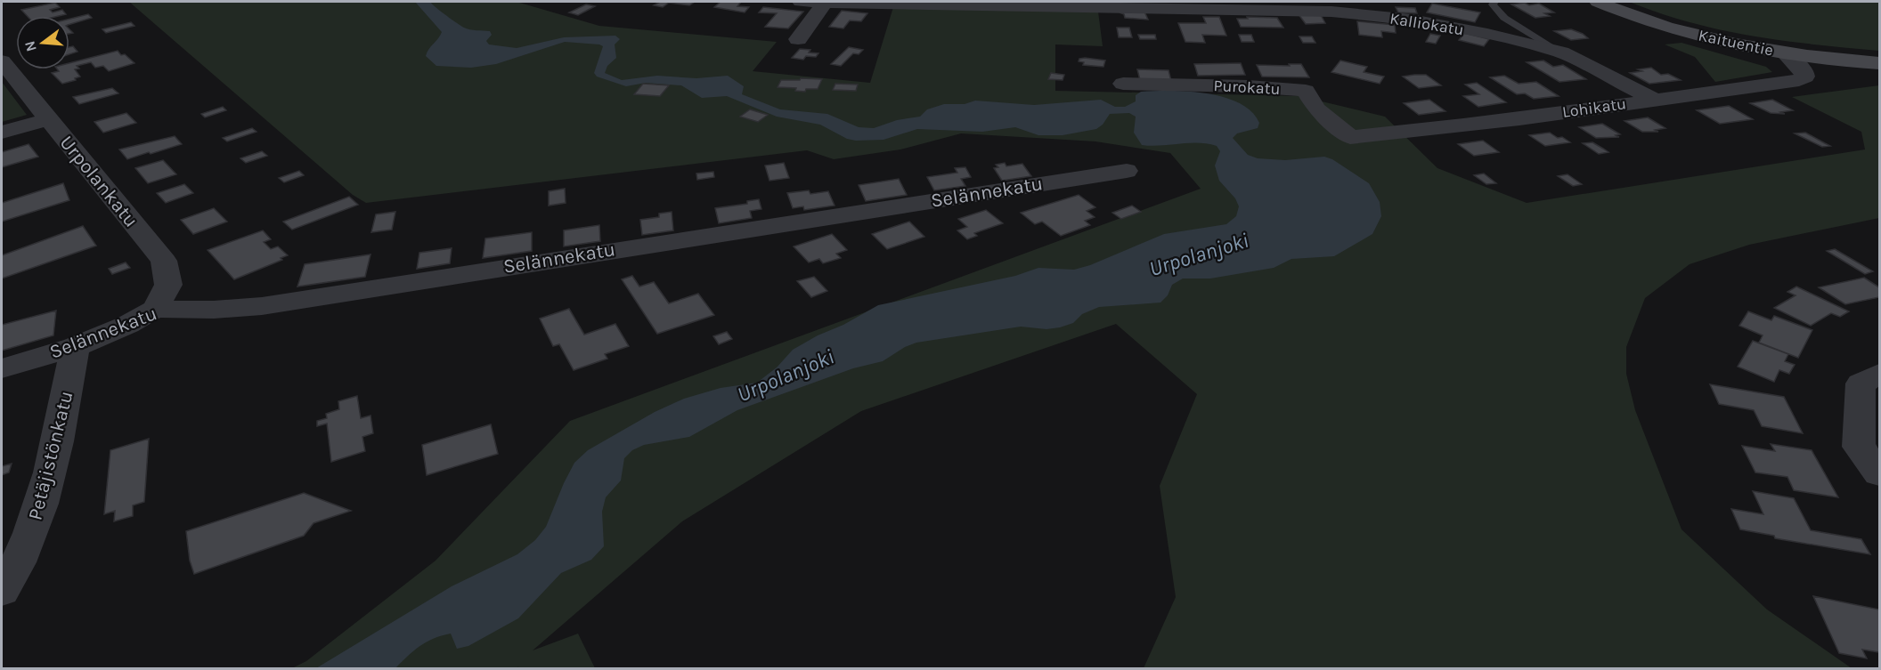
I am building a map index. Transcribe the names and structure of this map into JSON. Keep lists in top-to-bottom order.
{
  "streets": {
    "street": [
      "Kalliokatu",
      "Kaituentie",
      "Purokatu",
      "Lohikatu",
      "Urpolankatu",
      "Selännekatu",
      "Petäjistönkatu"
    ]
  },
  "crossings": [
    ["Kalliokatu", "Lohikatu"],
    ["Kaituentie", "Lohikatu"],
    ["Purokatu", "Lohikatu"],
    ["Urpolankatu", "Selännekatu"],
    ["Selännekatu", "Petäjistönkatu"]
  ],
  "water": ["Urpolanjoki"],
  "north": "left"
}
